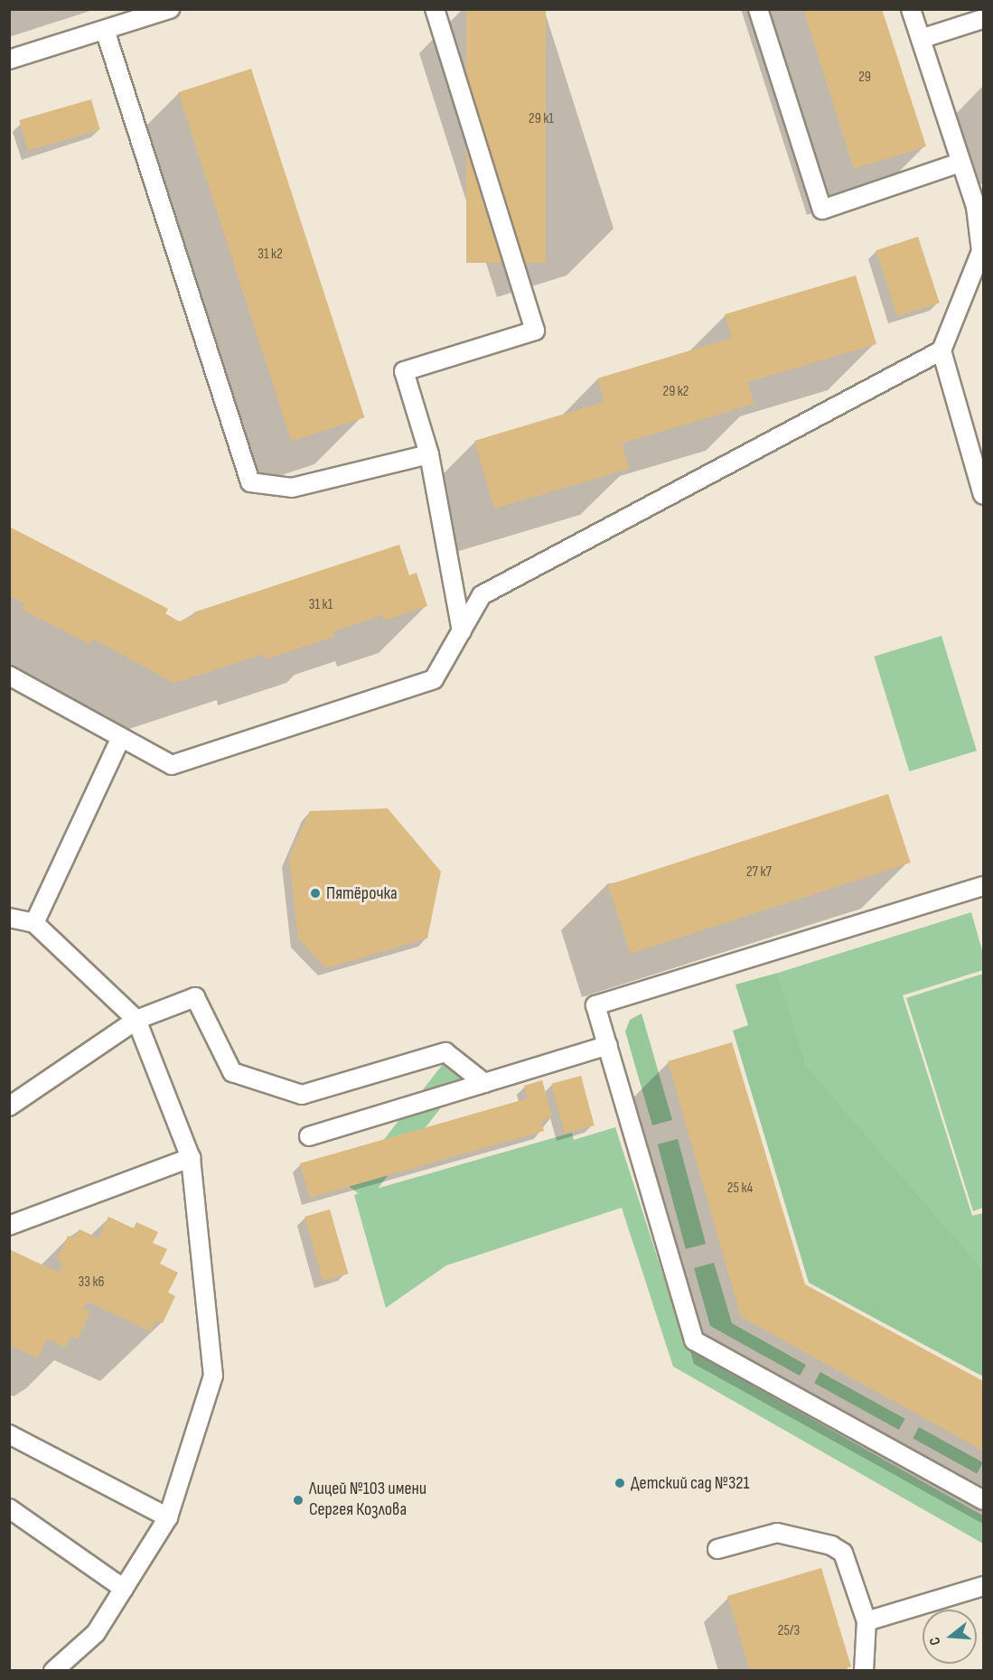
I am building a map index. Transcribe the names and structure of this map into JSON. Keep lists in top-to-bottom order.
{
  "places": ["Пятёрочка", "Детский сад №321", "Лицей №103 имени Сергея Козлова"],
  "house_numbers": [
    "29",
    "29 к1",
    "31 к2",
    "29 к2",
    "31 к1",
    "27 к7",
    "25 к4",
    "33 к6",
    "25/3"
  ],
  "north": "left"
}
